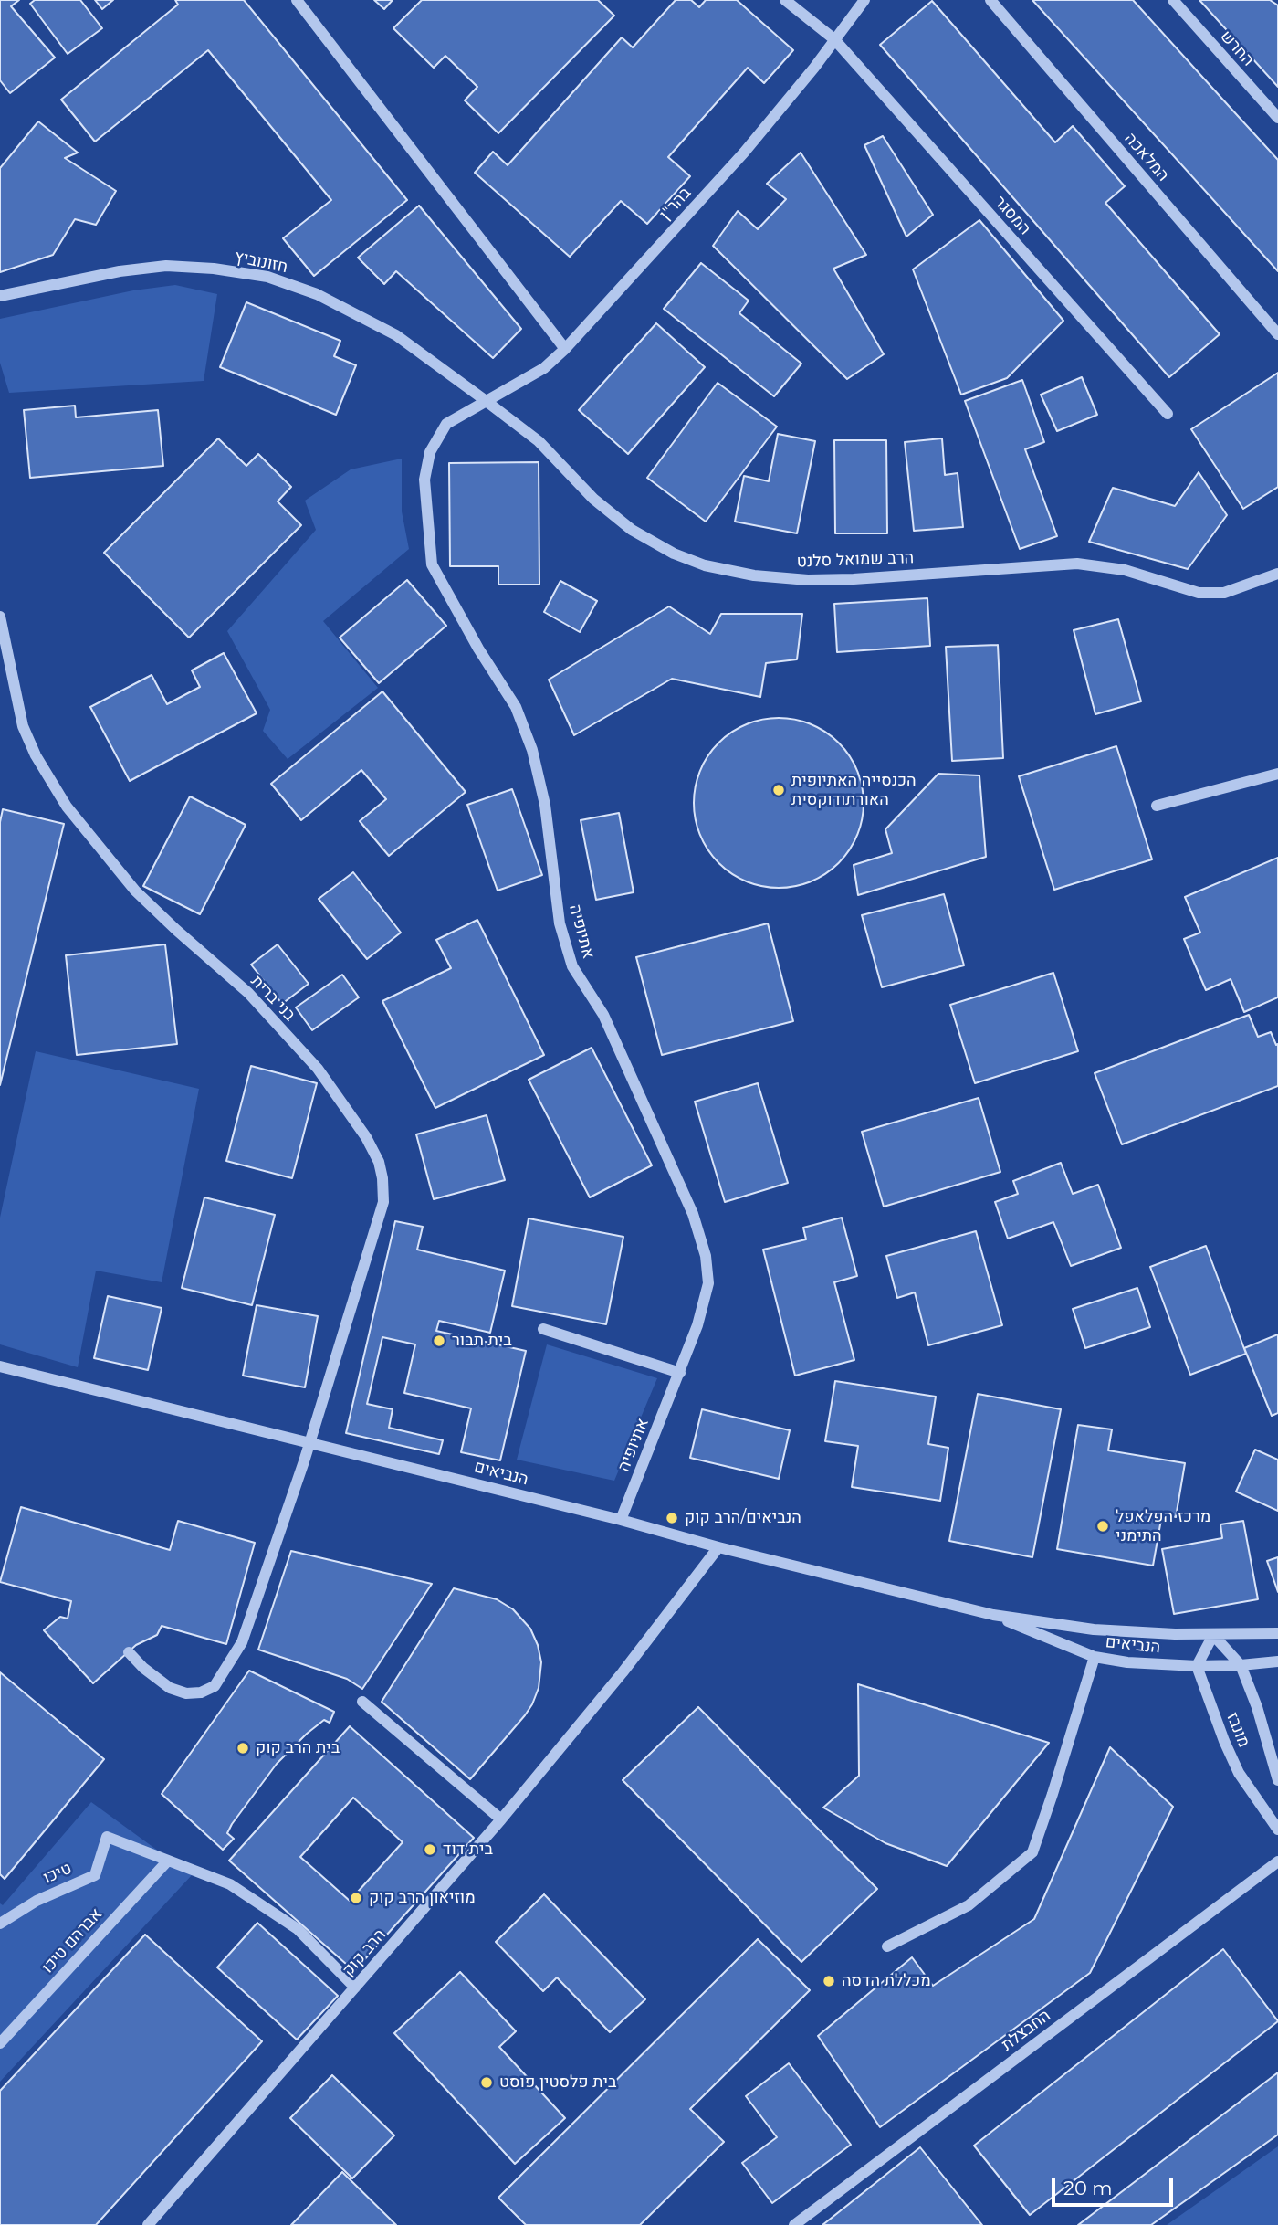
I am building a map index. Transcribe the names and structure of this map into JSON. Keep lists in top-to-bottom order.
{
  "streets": {
    "street": [
      "החרש",
      "המלאכה",
      "בהר\"ן",
      "המסגר",
      "חזונוביץ",
      "הרב שמואל סלנט",
      "אתיופיה",
      "בני ברית",
      "הנביאים",
      "מונבז",
      "טיכו",
      "אברהם טיכו",
      "הרב קוק",
      "החבצלת"
    ]
  },
  "crossings": [
    ["בהר\"ן", "המסגר"],
    ["בהר\"ן", "חזונוביץ"],
    ["בהר\"ן", "הרב שמואל סלנט"],
    ["בהר\"ן", "אתיופיה"],
    ["חזונוביץ", "הרב שמואל סלנט"],
    ["חזונוביץ", "אתיופיה"],
    ["הרב שמואל סלנט", "אתיופיה"],
    ["אתיופיה", "הנביאים"],
    ["בני ברית", "הנביאים"],
    ["הנביאים", "מונבז"],
    ["הנביאים", "הרב קוק"],
    ["טיכו", "אברהם טיכו"]
  ],
  "places": [
    "הכנסייה האתיופית האורתודוקסית",
    "בית תבור",
    "הנביאים/הרב קוק",
    "מרכז הפלאפל התימני",
    "בית הרב קוק",
    "בית דוד",
    "מוזיאון הרב קוק",
    "מכללת הדסה",
    "בית פלסטין פוסט"
  ],
  "scale_bar": "20 m"
}
